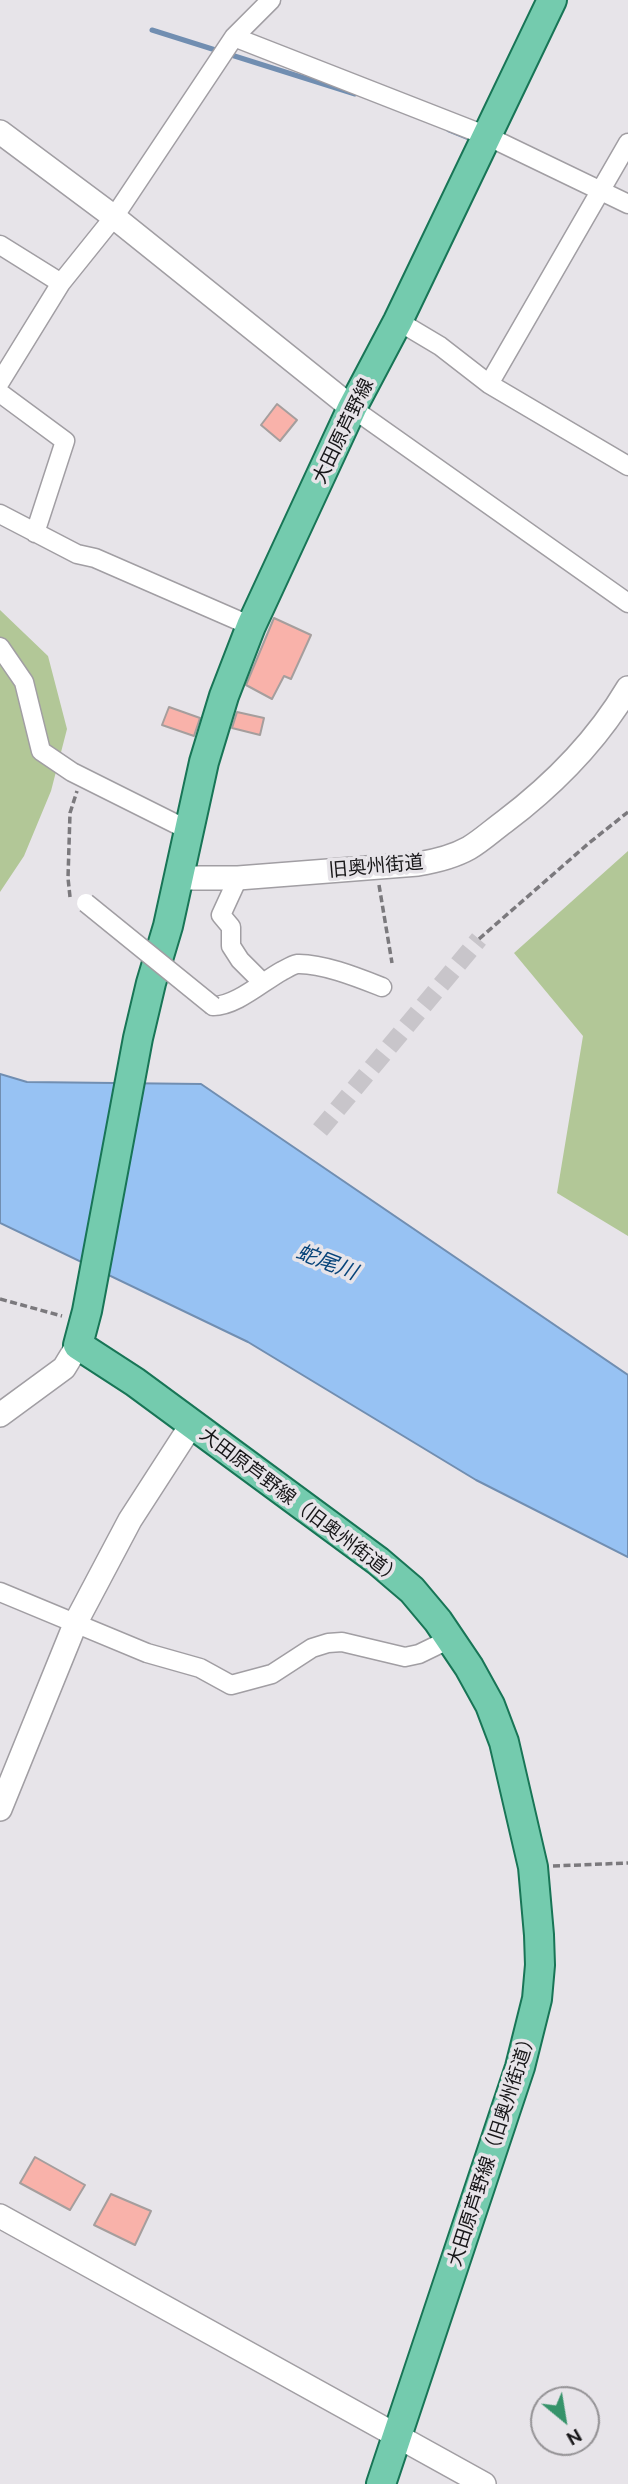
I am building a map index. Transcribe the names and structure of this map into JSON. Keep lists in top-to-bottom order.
{
  "streets": {
    "main road": ["大田原芦野線", "大田原芦野線（旧奥州街道）"],
    "street": ["旧奥州街道"]
  },
  "crossings": [
    ["大田原芦野線", "旧奥州街道"]
  ],
  "water": ["蛇尾川"],
  "north": "bottom right"
}
